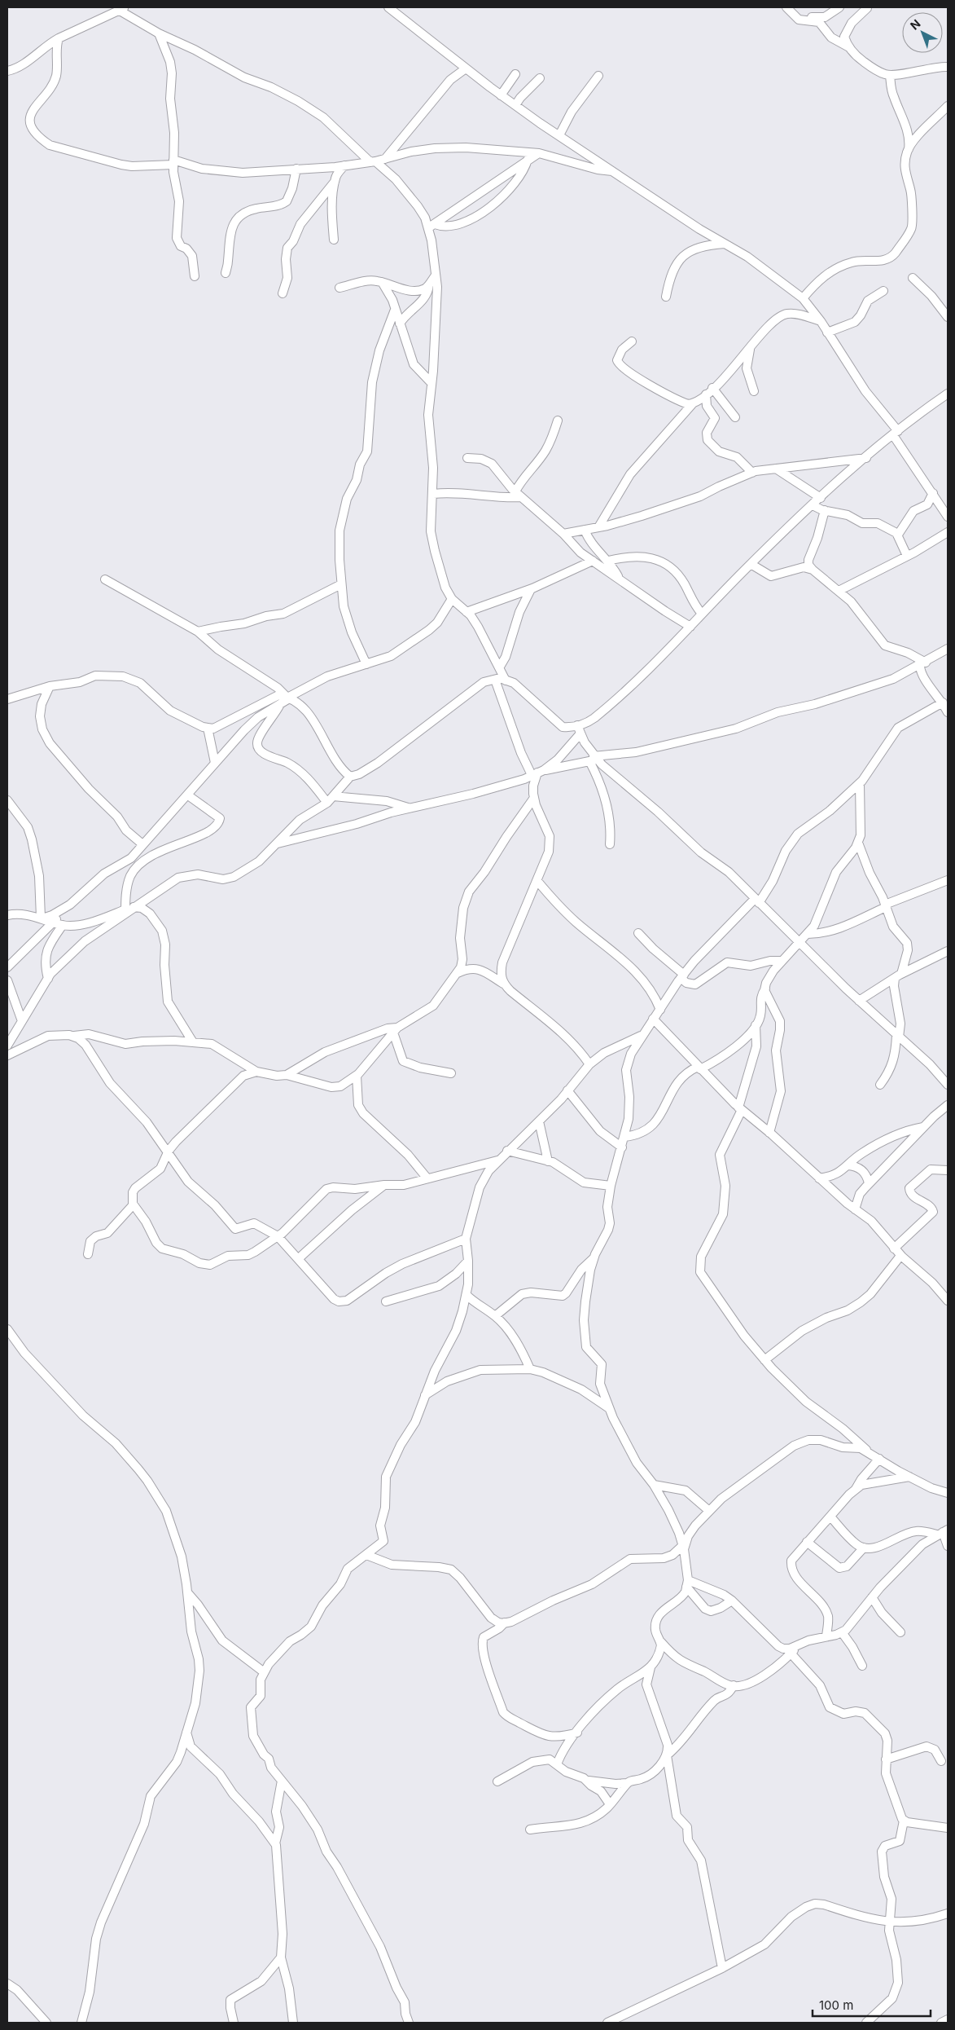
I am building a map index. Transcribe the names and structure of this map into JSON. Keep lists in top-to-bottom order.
{
  "scale_bar": "100 m",
  "north": "top left"
}
